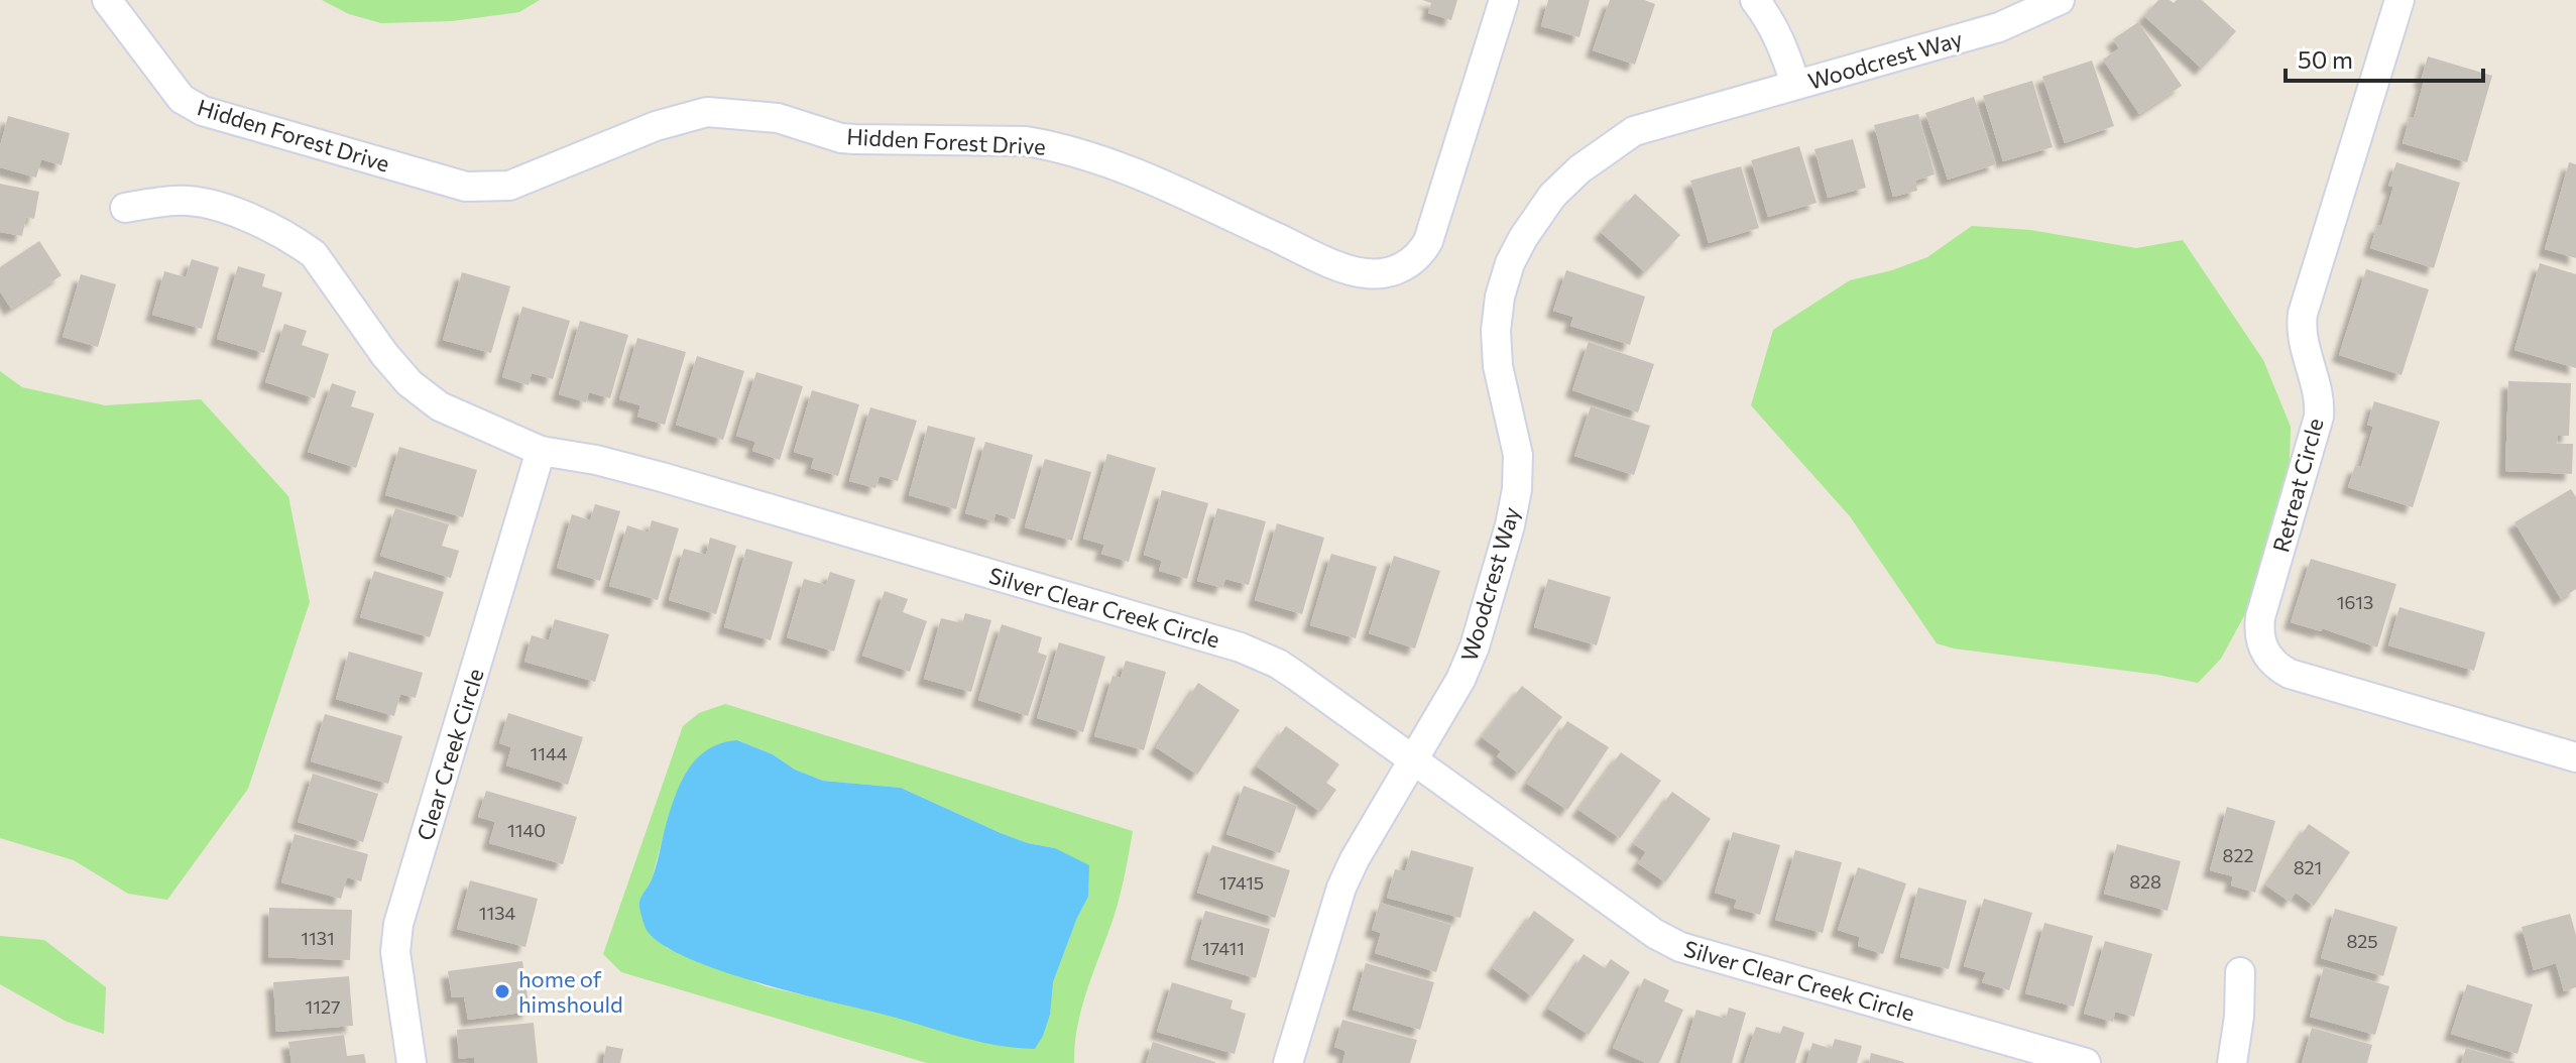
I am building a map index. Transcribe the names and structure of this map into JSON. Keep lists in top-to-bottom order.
{
  "streets": {
    "street": [
      "Woodcrest Way",
      "Hidden Forest Drive",
      "Retreat Circle",
      "Silver Clear Creek Circle",
      "Clear Creek Circle"
    ]
  },
  "crossings": [
    ["Woodcrest Way", "Silver Clear Creek Circle"],
    ["Silver Clear Creek Circle", "Clear Creek Circle"]
  ],
  "places": ["home of himshould"],
  "house_numbers": [
    "1613",
    "1144",
    "1140",
    "822",
    "821",
    "828",
    "17415",
    "1134",
    "1131",
    "825",
    "17411",
    "1127"
  ],
  "scale_bar": "50 m"
}
